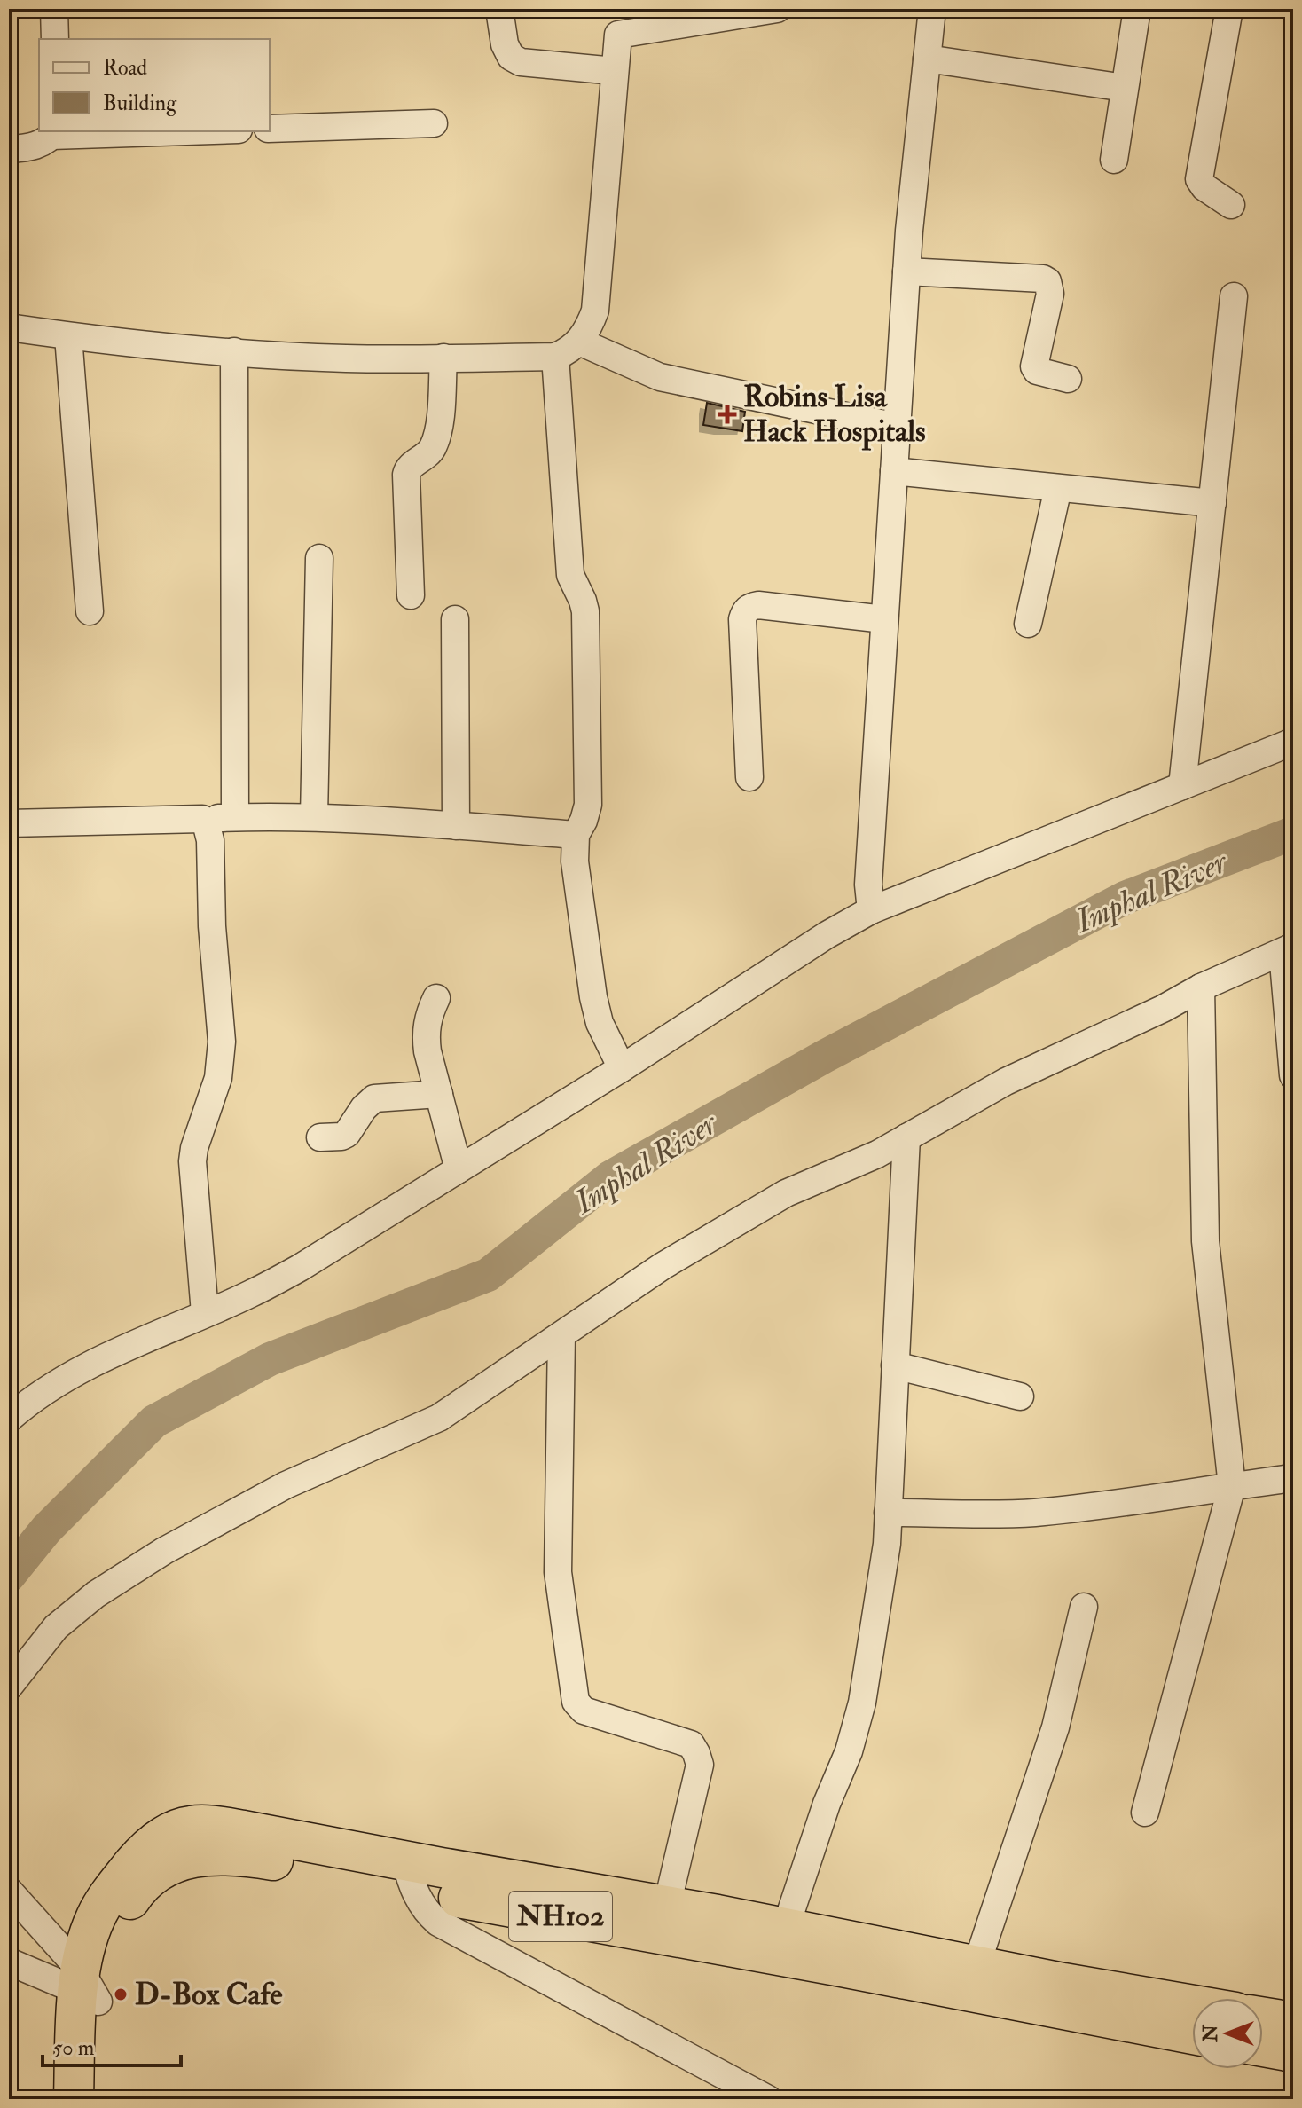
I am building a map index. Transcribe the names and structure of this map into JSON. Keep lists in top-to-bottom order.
{
  "streets": {
    "highway": ["NH102"]
  },
  "water": ["Imphal River"],
  "places": {
    "health": ["Robins Lisa Hack Hospitals"],
    "other": ["D-Box Cafe"]
  },
  "legend": ["Road", "Building"],
  "scale_bar": "50 m",
  "north": "left"
}
